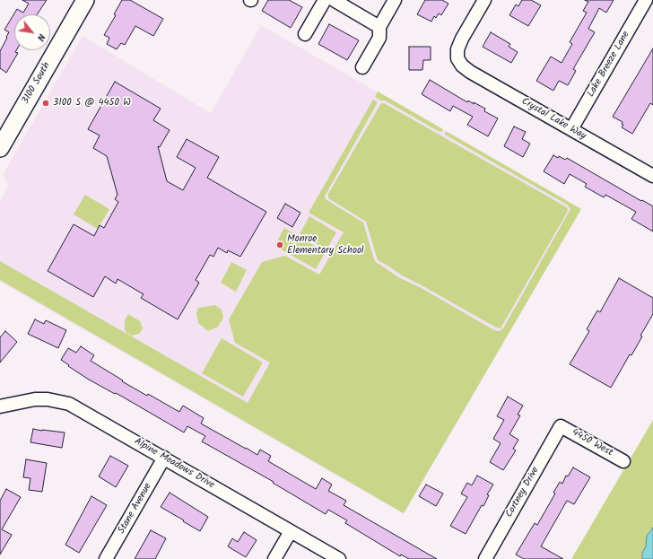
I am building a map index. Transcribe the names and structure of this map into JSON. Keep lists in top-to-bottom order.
{
  "streets": {
    "main road": ["3100 South"],
    "street": [
      "Lake Breeze Lane",
      "Crystal Lake Way",
      "4450 West",
      "Alpine Meadows Drive",
      "Cortney Drive",
      "Stane Avenue"
    ]
  },
  "crossings": [
    ["Lake Breeze Lane", "Crystal Lake Way"],
    ["4450 West", "Cortney Drive"],
    ["Alpine Meadows Drive", "Stane Avenue"]
  ],
  "places": ["3100 S @ 4450 W", "Monroe Elementary School"],
  "north": "bottom right"
}
